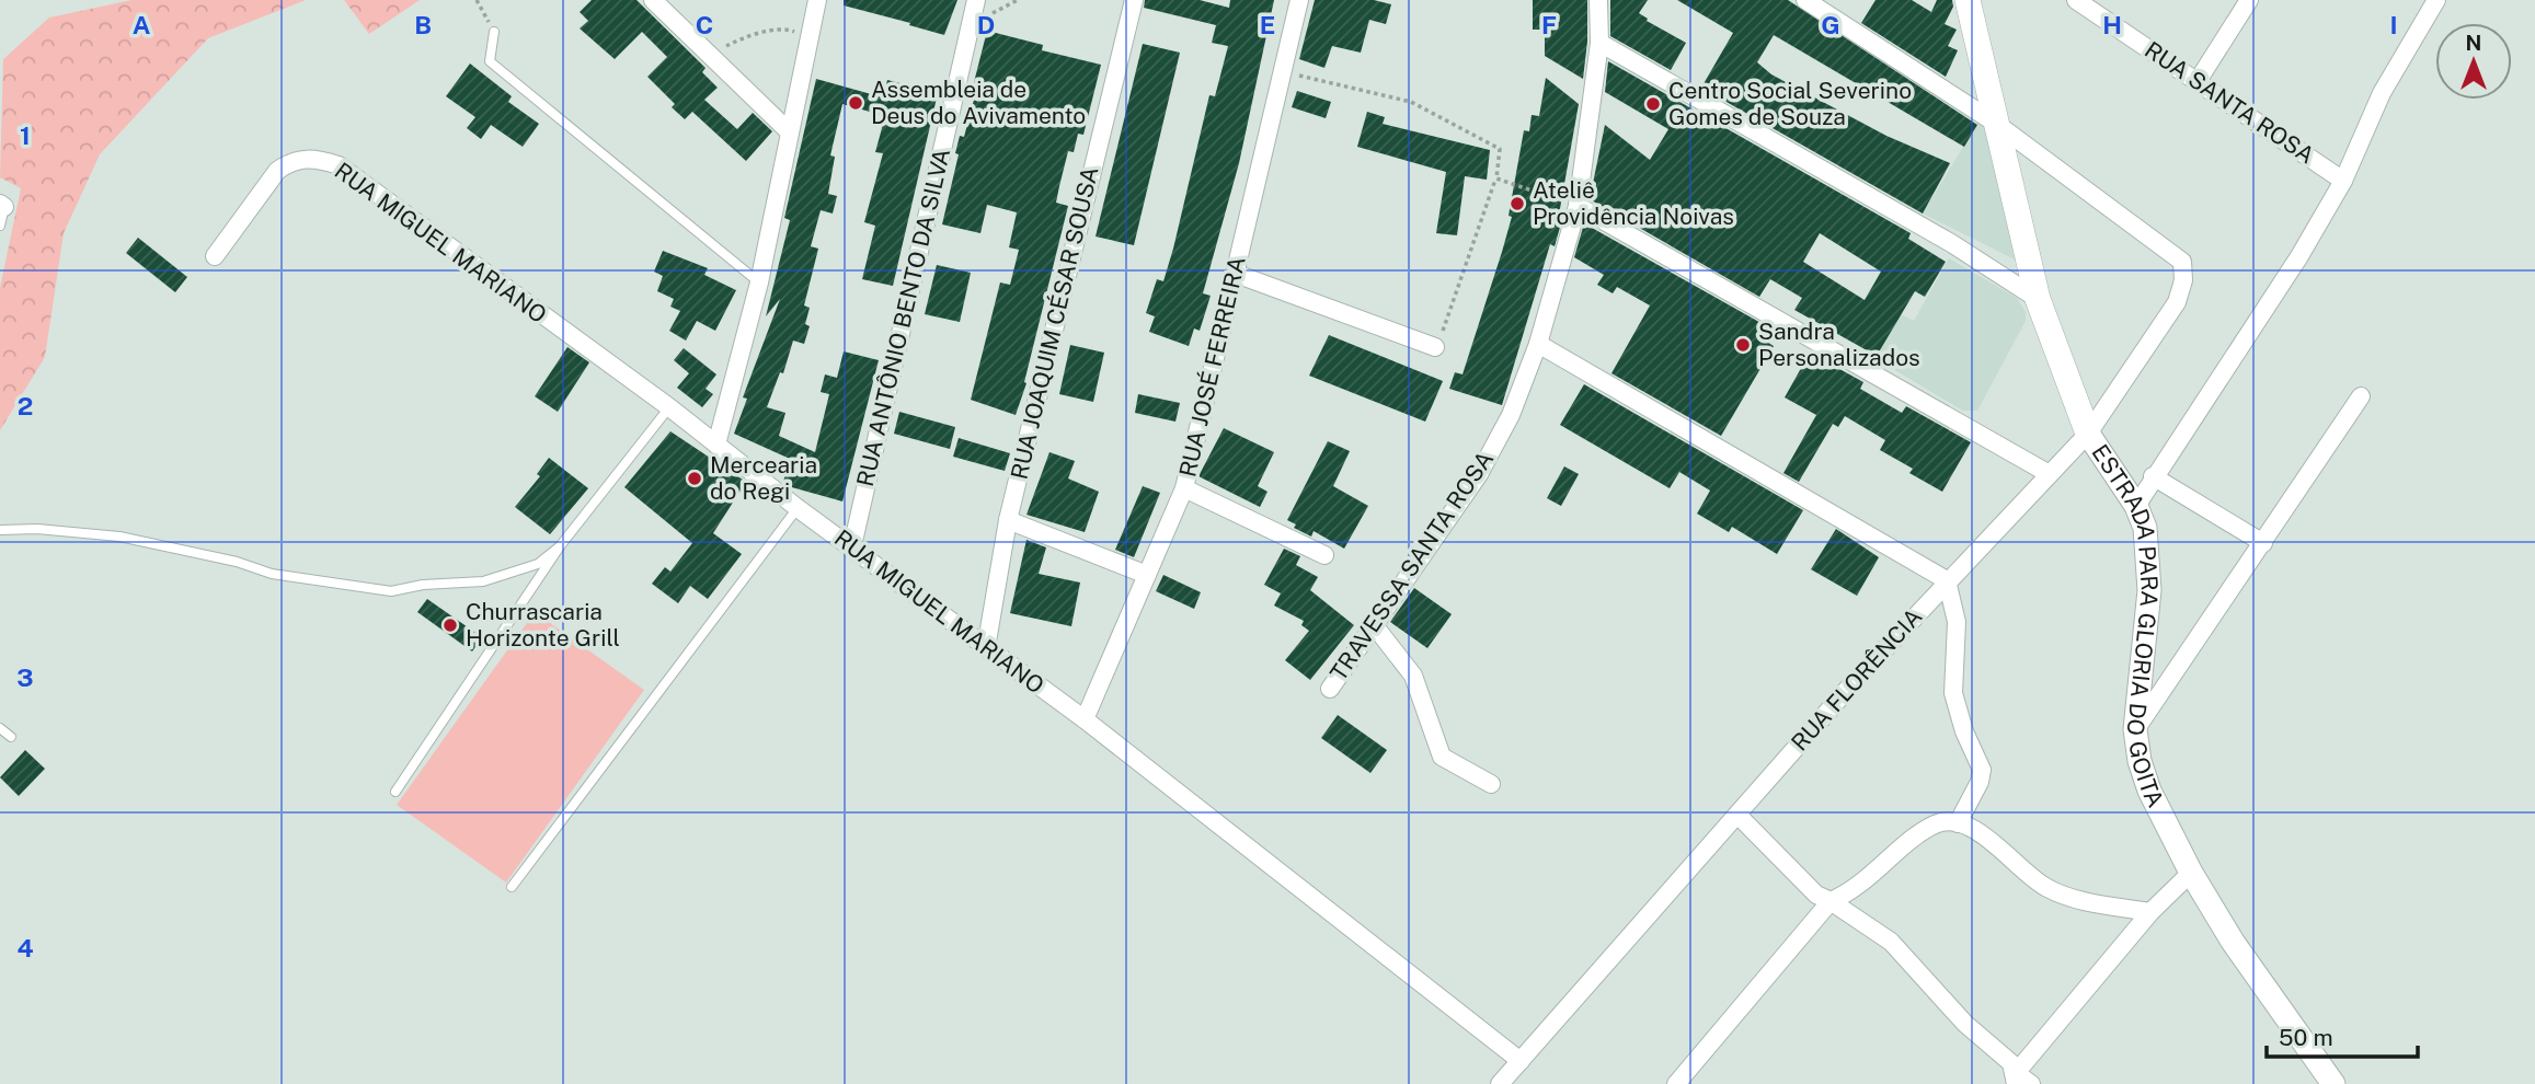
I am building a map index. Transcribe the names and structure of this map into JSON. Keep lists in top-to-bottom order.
{
  "streets": {
    "main road": ["ESTRADA PARA GLORIA DO GOITA"],
    "street": [
      "RUA SANTA ROSA",
      "RUA MIGUEL MARIANO",
      "RUA ANTÔNIO BENTO DA SILVA",
      "RUA JOAQUIM CÉSAR SOUSA",
      "RUA JOSÉ FERREIRA",
      "TRAVESSA SANTA ROSA",
      "RUA FLORÊNCIA"
    ]
  },
  "crossings": [
    ["RUA MIGUEL MARIANO", "RUA ANTÔNIO BENTO DA SILVA"],
    ["RUA MIGUEL MARIANO", "RUA JOAQUIM CÉSAR SOUSA"],
    ["RUA MIGUEL MARIANO", "RUA JOSÉ FERREIRA"],
    ["RUA MIGUEL MARIANO", "RUA FLORÊNCIA"],
    ["ESTRADA PARA GLORIA DO GOITA", "RUA FLORÊNCIA"]
  ],
  "places": [
    "Assembleia de Deus do Avivamento",
    "Centro Social Severino Gomes de Souza",
    "Ateliê Providência Noivas",
    "Sandra Personalizados",
    "Mercearia do Regi",
    "Churrascaria Horizonte Grill"
  ],
  "scale_bar": "50 m",
  "north": "top",
  "grid": {
    "columns": [
      "A",
      "B",
      "C",
      "D",
      "E",
      "F",
      "G",
      "H",
      "I"
    ],
    "rows": [
      "1",
      "2",
      "3",
      "4"
    ]
  }
}
